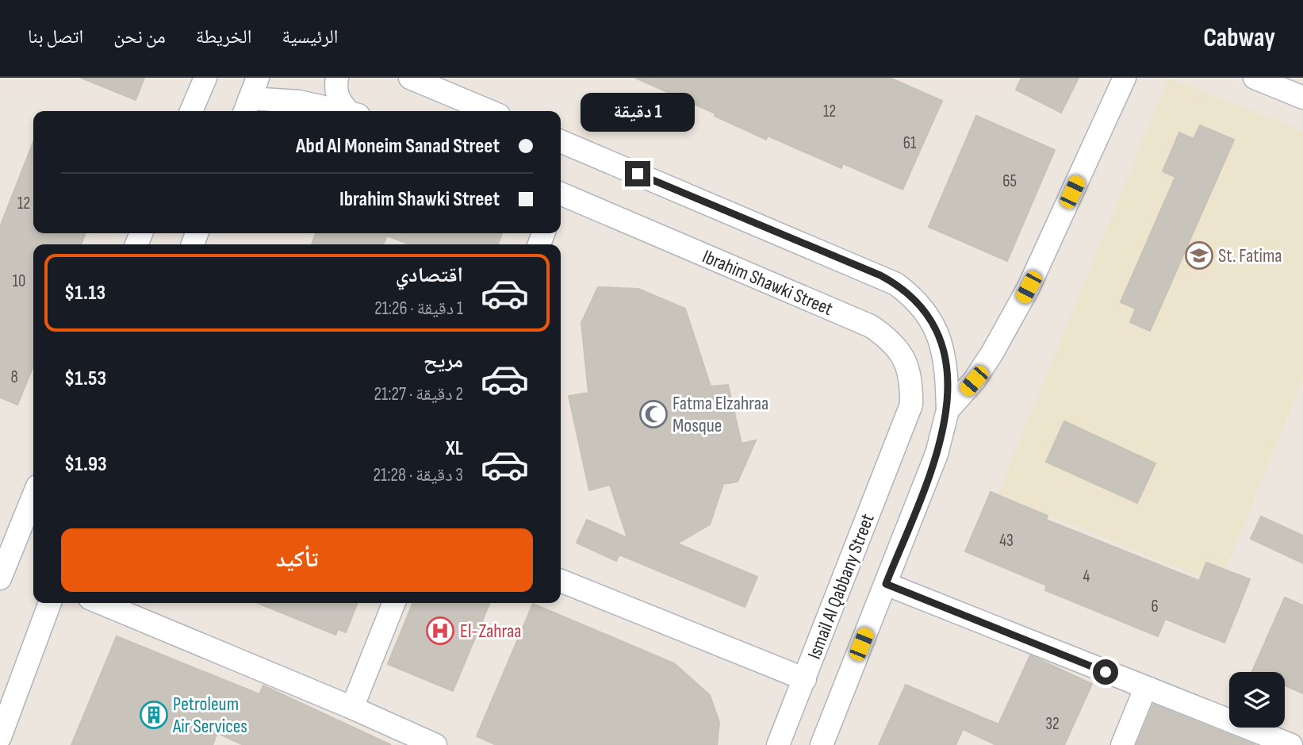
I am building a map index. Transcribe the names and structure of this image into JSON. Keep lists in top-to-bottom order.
{
  "streets": {
    "street": ["Ibrahim Shawki Street", "Ismail Al Qabbany Street"]
  },
  "crossings": [
    ["Ibrahim Shawki Street", "Ismail Al Qabbany Street"]
  ],
  "places": {
    "school or university": ["St. Fatima"],
    "mosque": ["Fatma Elzahraa Mosque"],
    "hospital": ["El-Zahraa"],
    "building": ["Petroleum Air Services"]
  },
  "house_numbers": [
    "12",
    "61",
    "65",
    "12",
    "10",
    "8",
    "43",
    "4",
    "6",
    "32"
  ],
  "page": {
    "header": "Cabway",
    "nav": [
      "الرئيسية",
      "الخريطة",
      "من نحن",
      "اتصل بنا"
    ],
    "bubble": "1 دقيقة",
    "banner": ["Abd Al Moneim Sanad Street", "Ibrahim Shawki Street"],
    "list": [
      {
        "name": "اقتصادي",
        "note": "1 دقيقة · 21:26",
        "value": "$1.13"
      },
      {
        "name": "مريح",
        "note": "2 دقيقة · 21:27",
        "value": "$1.53"
      },
      {
        "name": "XL",
        "note": "3 دقيقة · 21:28",
        "value": "$1.93"
      }
    ],
    "buttons": "تأكيد"
  }
}
